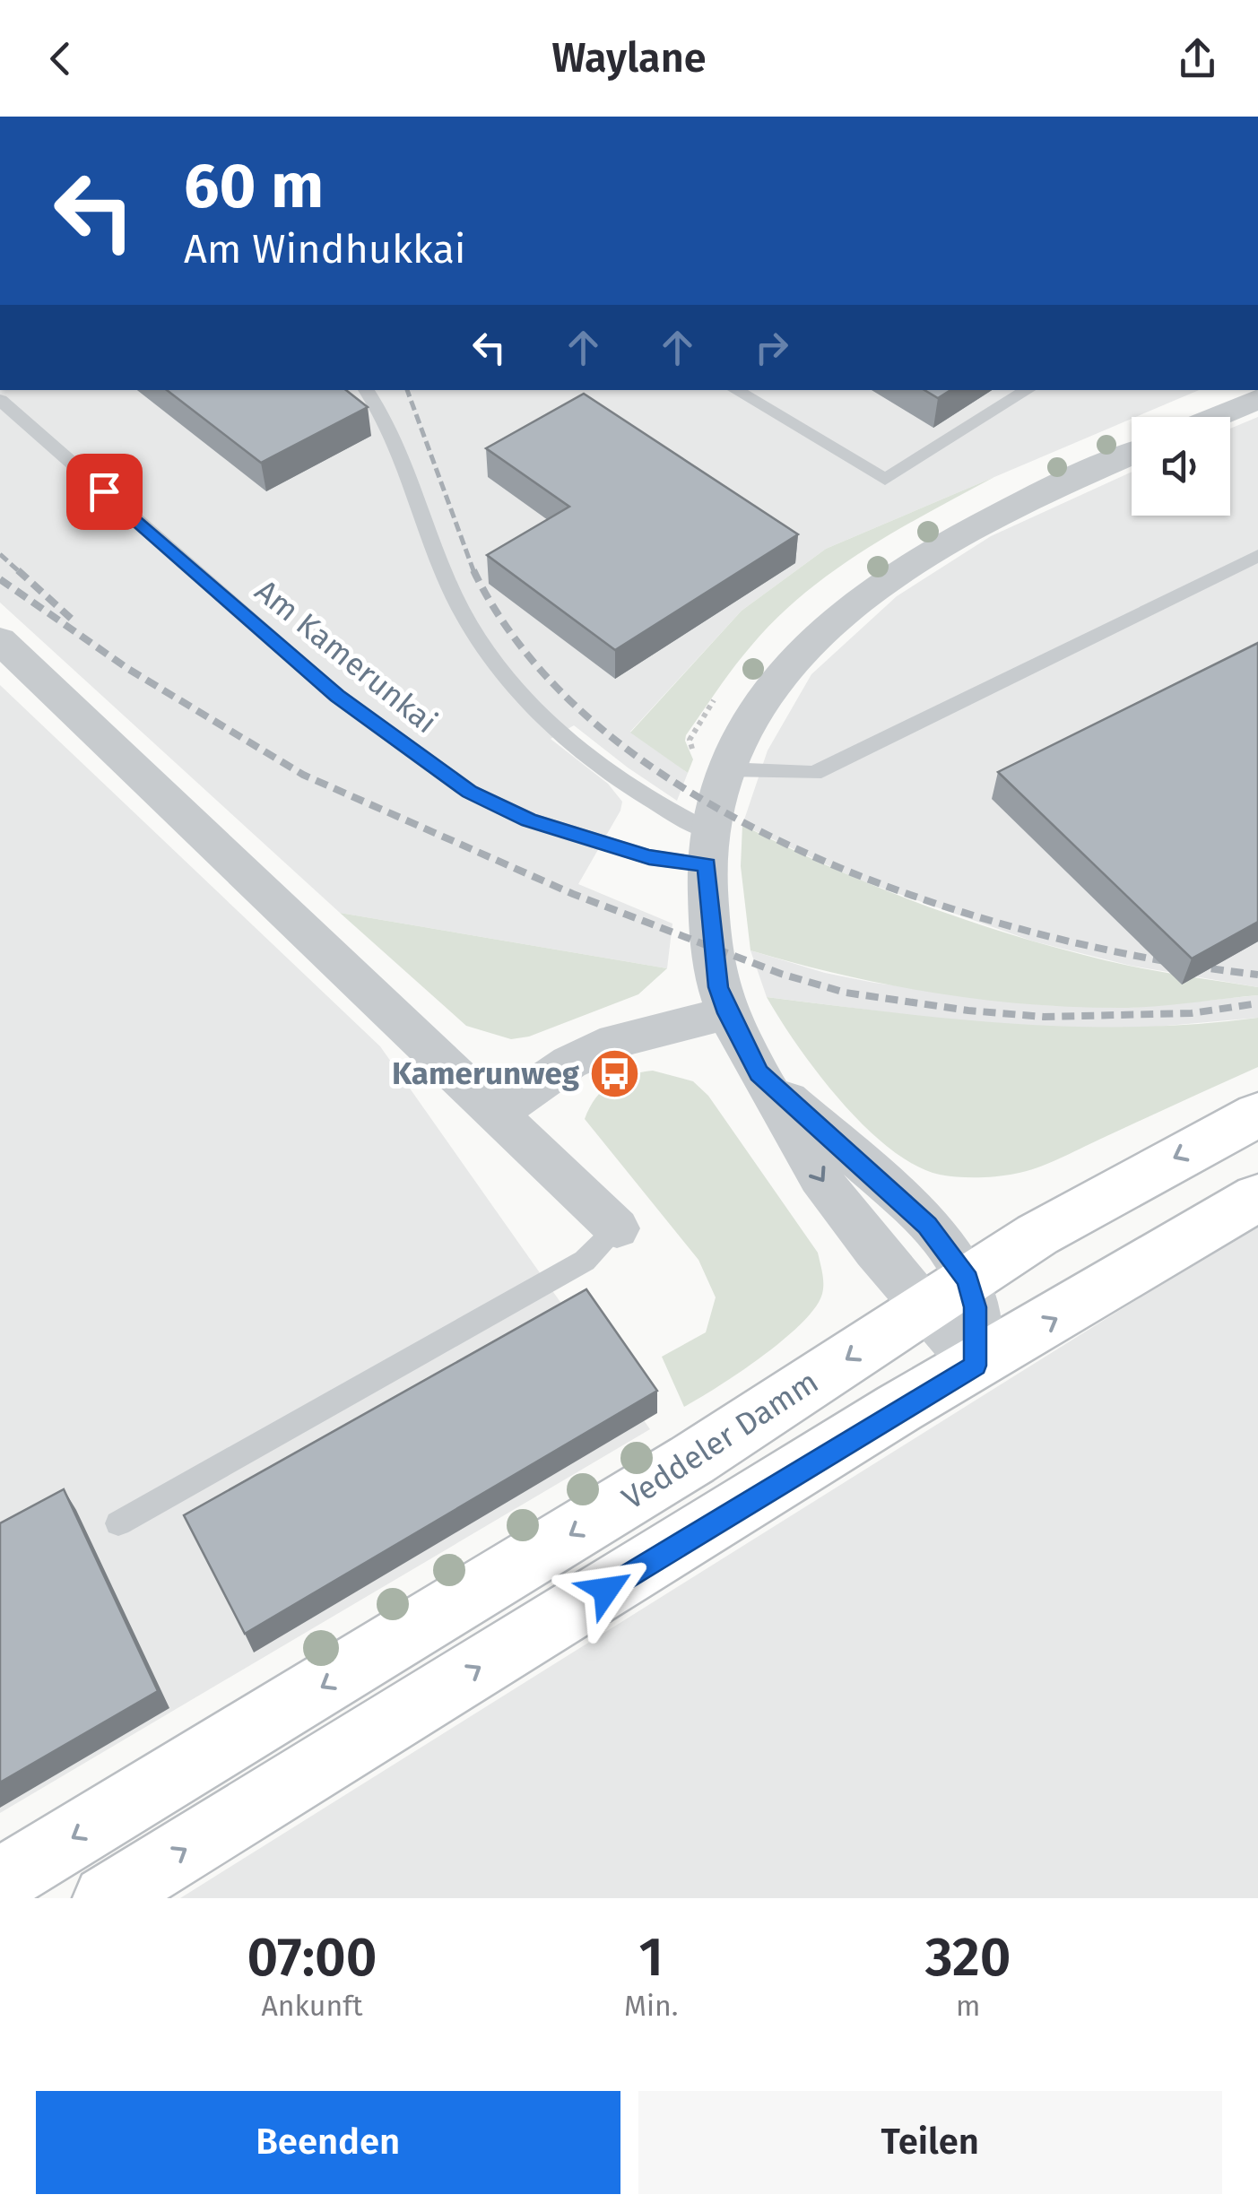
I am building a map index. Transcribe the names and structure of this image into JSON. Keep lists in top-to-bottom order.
{
  "streets": {
    "main road": ["Veddeler Damm"],
    "lane": ["Am Kamerunkai"]
  },
  "places": {
    "bus stop": ["Kamerunweg"]
  },
  "page": {
    "header": "Waylane",
    "turn": ["60 m", "Am Windhukkai"],
    "eta": [
      "07:00",
      "Ankunft",
      "1",
      "Min.",
      "320",
      "m"
    ],
    "buttons": ["Beenden", "Teilen"]
  }
}
